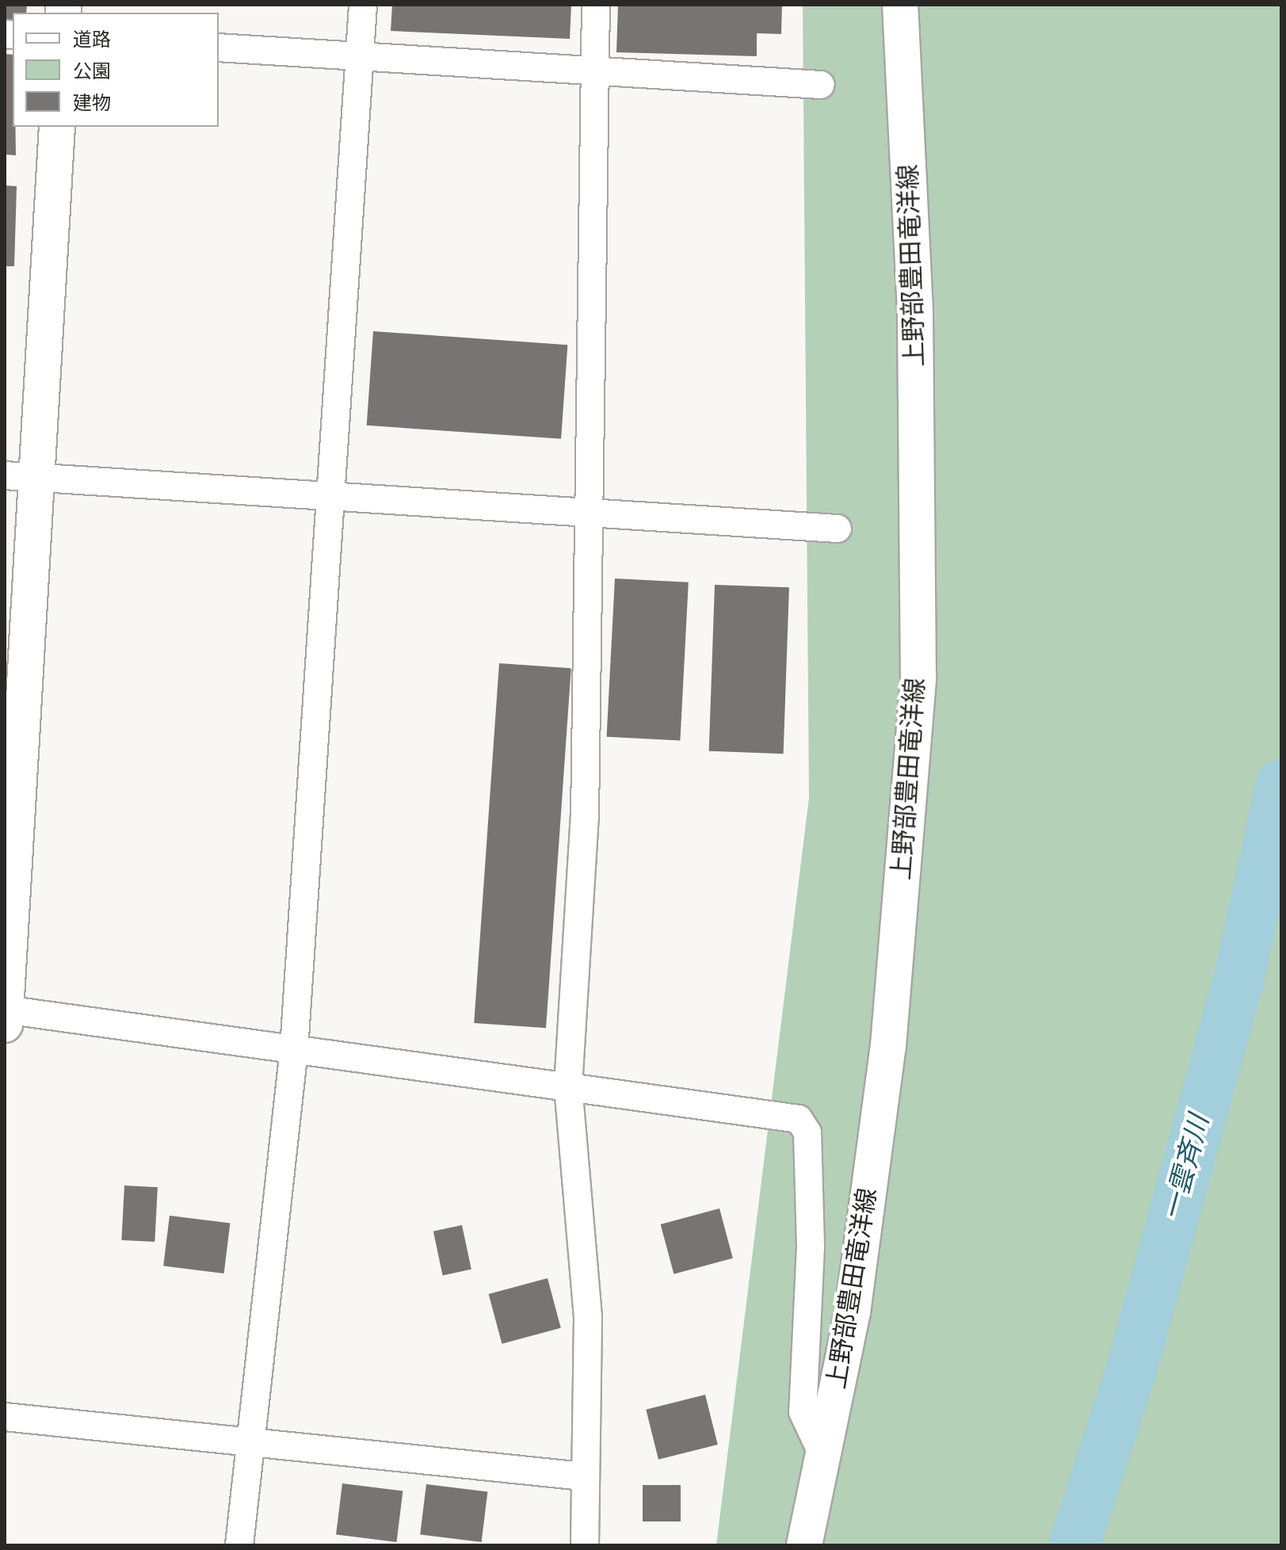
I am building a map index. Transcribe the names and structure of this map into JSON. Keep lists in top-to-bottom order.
{
  "streets": {
    "main road": ["上野部豊田竜洋線"]
  },
  "water": ["一雲斉川"],
  "legend": ["道路", "公園", "建物"]
}
